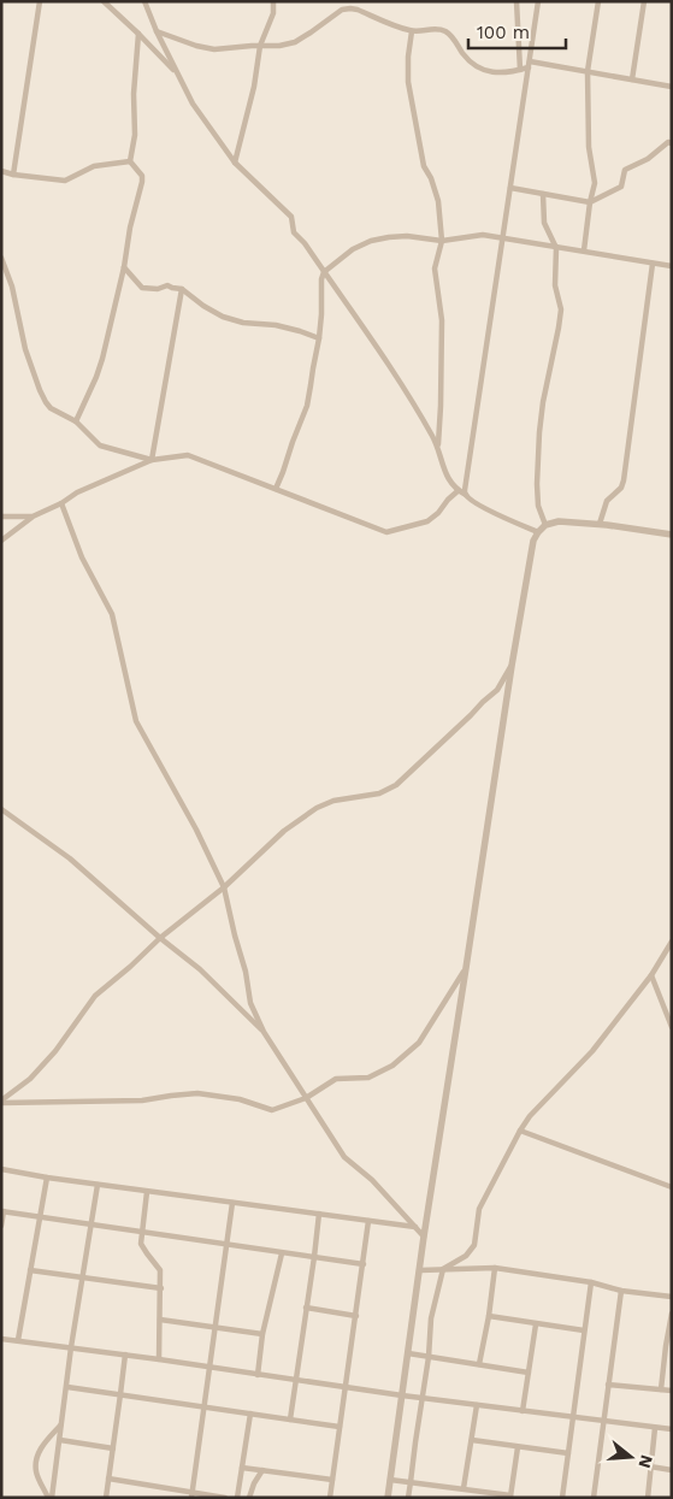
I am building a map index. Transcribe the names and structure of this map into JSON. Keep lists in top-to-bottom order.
{
  "scale_bar": "100 m",
  "north": "right"
}
